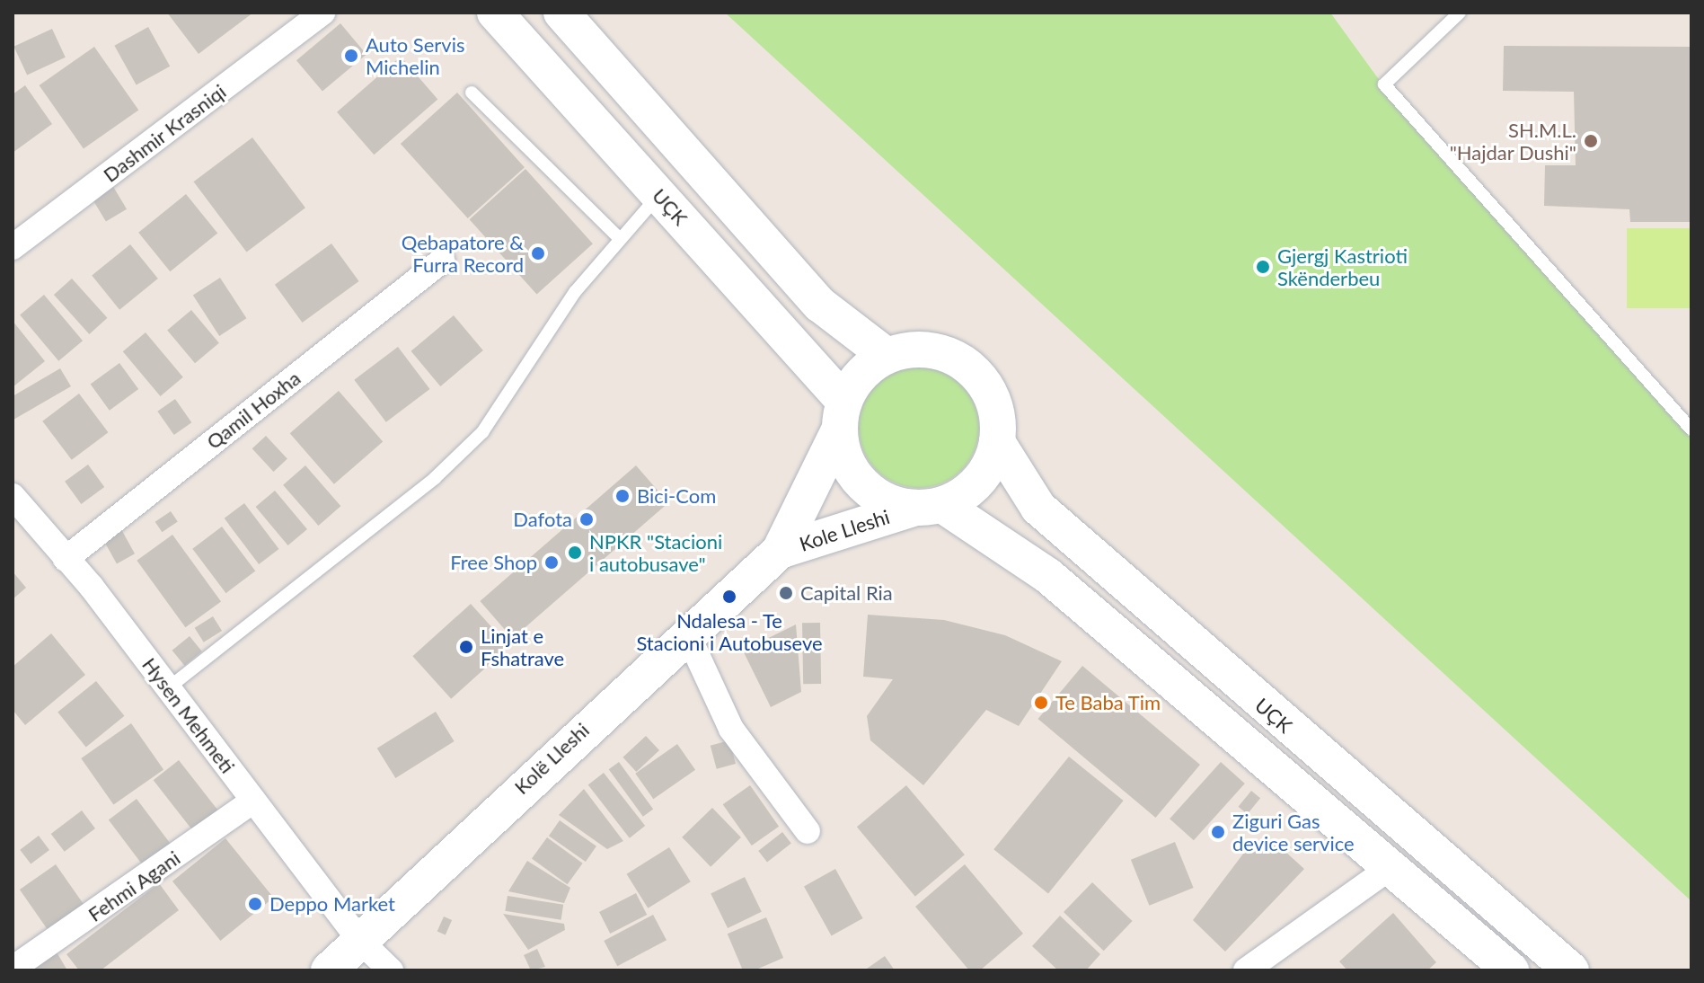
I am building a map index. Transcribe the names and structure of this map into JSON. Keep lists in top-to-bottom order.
{
  "streets": {
    "street": [
      "Dashmir Krasniqi",
      "UÇK",
      "Qamil Hoxha",
      "Kole Lleshi",
      "Hysen Mehmeti",
      "Kolë Lleshi",
      "Fehmi Agani"
    ]
  },
  "crossings": [
    ["UÇK", "Kole Lleshi"],
    ["Qamil Hoxha", "Hysen Mehmeti"],
    ["Kole Lleshi", "Kolë Lleshi"],
    ["Hysen Mehmeti", "Kolë Lleshi"],
    ["Hysen Mehmeti", "Fehmi Agani"]
  ],
  "places": [
    "Auto Servis Michelin",
    "SH.M.L. \"Hajdar Dushi\"",
    "Qebapatore & Furra Record",
    "Gjergj Kastrioti Skënderbeu",
    "Bici-Com",
    "Dafota",
    "NPKR \"Stacioni i autobusave\"",
    "Free Shop",
    "Capital Ria",
    "Ndalesa - Te Stacioni i Autobuseve",
    "Linjat e Fshatrave",
    "Te Baba Tim",
    "Ziguri Gas device service",
    "Deppo Market"
  ]
}
